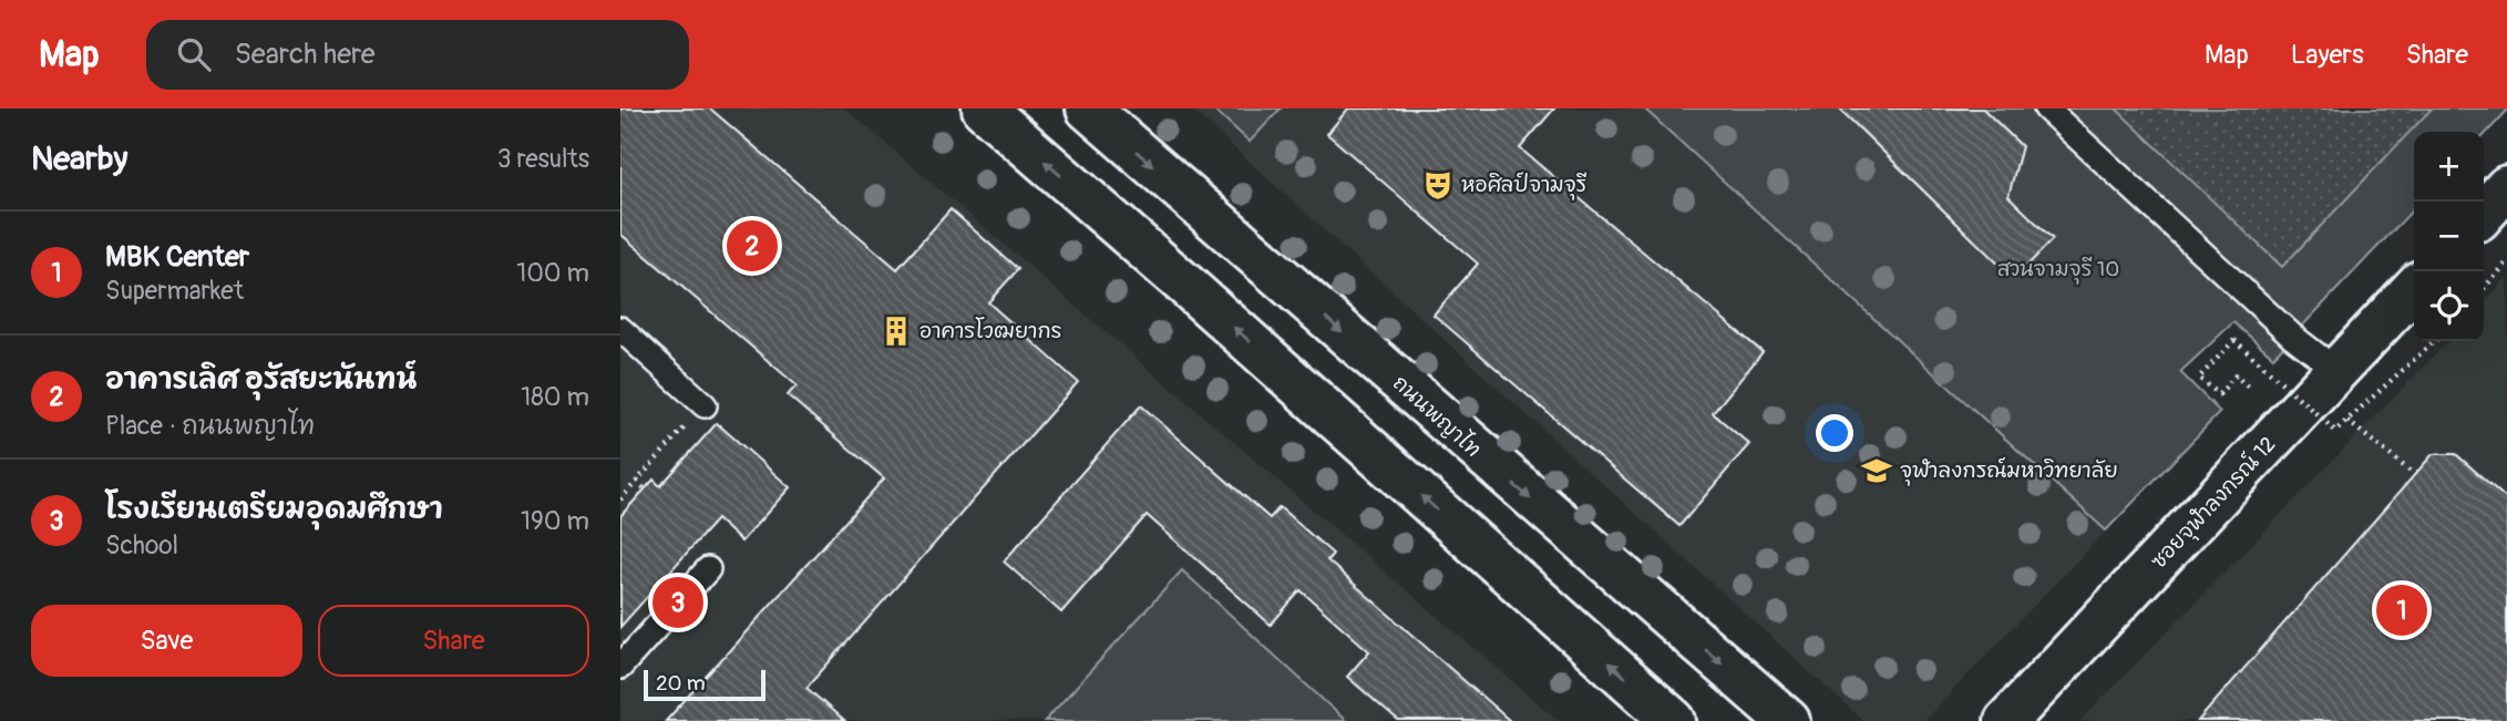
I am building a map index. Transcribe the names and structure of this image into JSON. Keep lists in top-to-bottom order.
{
  "streets": {
    "main road": ["ถนนพญาไท", "ซอยจุฬาลงกรณ์ 12"]
  },
  "parks": ["สวนจามจุรี 10"],
  "places": {
    "theatre": ["หอศิลป์จามจุรี"],
    "building": ["อาคารโวฒยากร"],
    "school or university": ["จุฬาลงกรณ์มหาวิทยาลัย"]
  },
  "scale_bar": "20 m",
  "page": {
    "header": "Map",
    "search": "Search here",
    "nav": ["Map", "Layers", "Share"],
    "heading": ["Nearby", "3 results"],
    "map_buttons": ["+", "−"],
    "list": [
      {
        "mark": "1",
        "name": "MBK Center",
        "note": "Supermarket",
        "value": "100 m"
      },
      {
        "mark": "2",
        "name": "อาคารเลิศ อุรัสยะนันทน์",
        "note": "Place · ถนนพญาไท",
        "value": "180 m"
      },
      {
        "mark": "3",
        "name": "โรงเรียนเตรียมอุดมศึกษา",
        "note": "School",
        "value": "190 m"
      }
    ],
    "pins": ["2", "3", "1"],
    "buttons": ["Save", "Share"],
    "scale": "20 m"
  }
}
